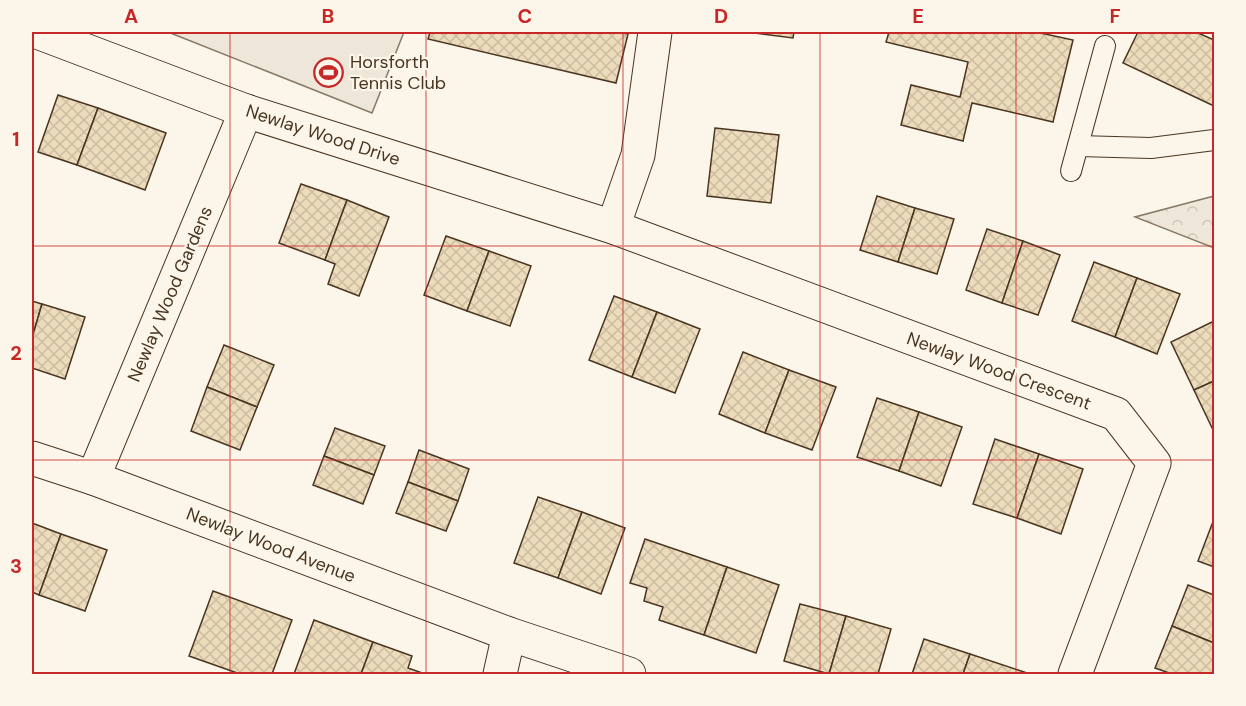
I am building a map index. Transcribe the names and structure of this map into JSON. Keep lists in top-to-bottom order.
{
  "streets": {
    "street": [
      "Newlay Wood Drive",
      "Newlay Wood Gardens",
      "Newlay Wood Crescent",
      "Newlay Wood Avenue"
    ]
  },
  "crossings": [
    ["Newlay Wood Drive", "Newlay Wood Gardens"],
    ["Newlay Wood Drive", "Newlay Wood Crescent"],
    ["Newlay Wood Gardens", "Newlay Wood Avenue"]
  ],
  "places": {
    "sports": ["Horsforth Tennis Club"]
  },
  "grid": {
    "columns": [
      "A",
      "B",
      "C",
      "D",
      "E",
      "F"
    ],
    "rows": ["1", "2", "3"]
  }
}
